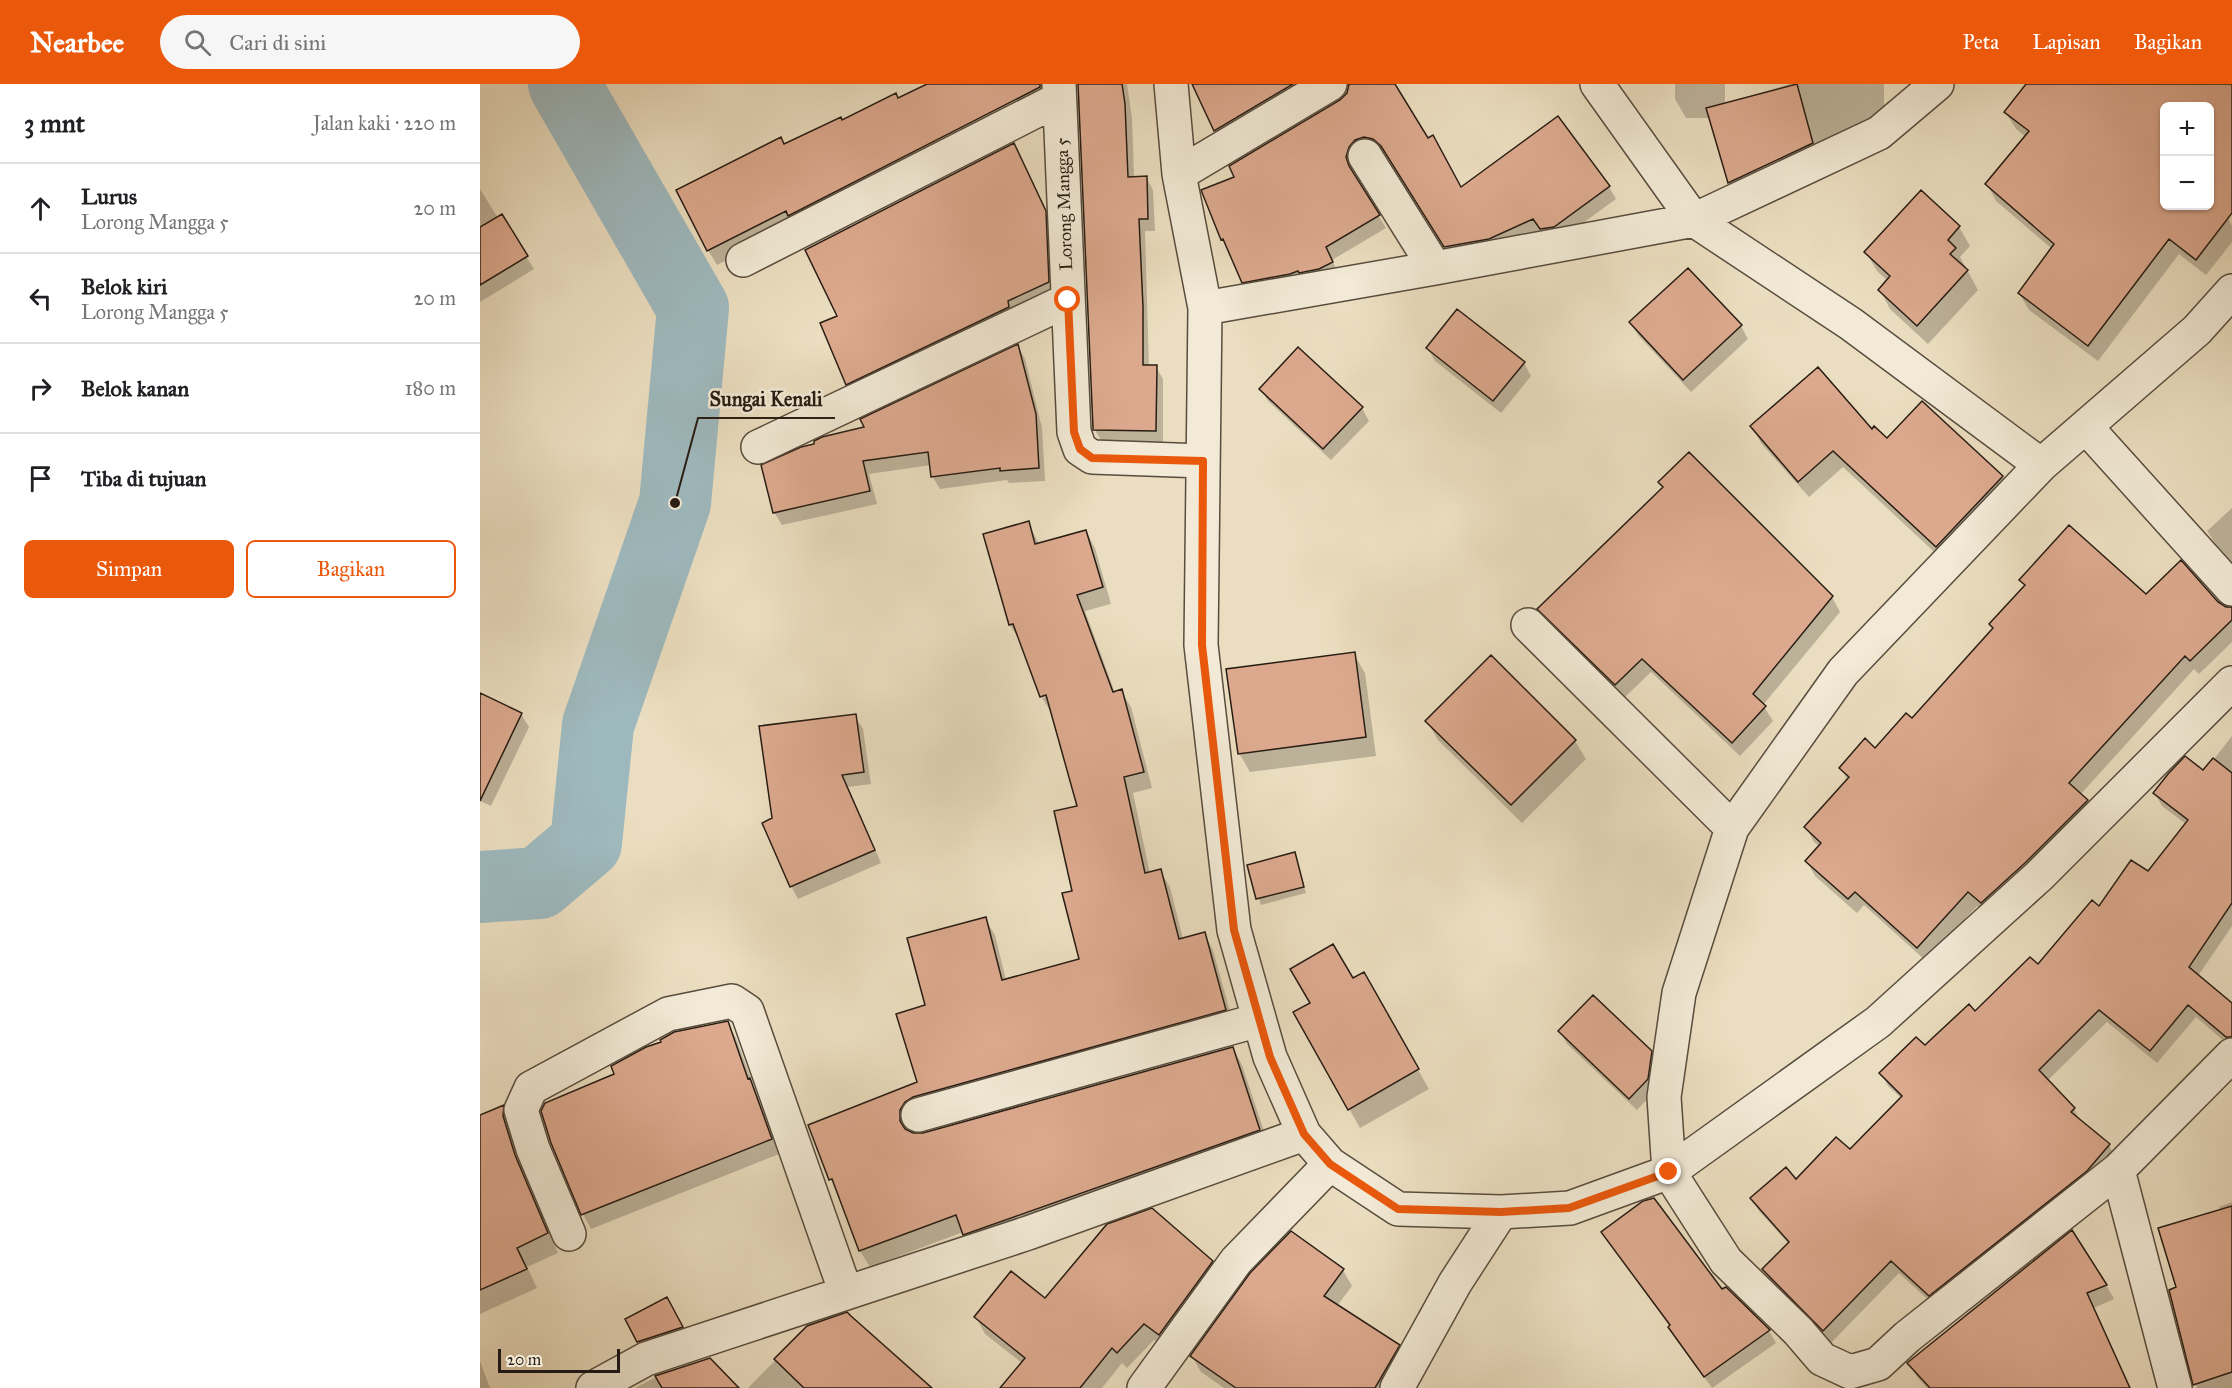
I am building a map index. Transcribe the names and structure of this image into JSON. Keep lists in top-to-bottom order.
{
  "streets": {
    "street": ["Lorong Mangga 5"]
  },
  "places": ["Sungai Kenali"],
  "scale_bar": "20 m",
  "page": {
    "header": "Nearbee",
    "search": "Cari di sini",
    "nav": ["Peta", "Lapisan", "Bagikan"],
    "heading": ["3 mnt", "Jalan kaki · 220 m"],
    "map_buttons": ["+", "−"],
    "list": [
      ["Lurus", "Lorong Mangga 5", "20 m"],
      ["Belok kiri", "Lorong Mangga 5", "20 m"],
      ["Belok kanan", "180 m"],
      "Tiba di tujuan"
    ],
    "buttons": ["Simpan", "Bagikan"],
    "scale": "20 m"
  }
}
